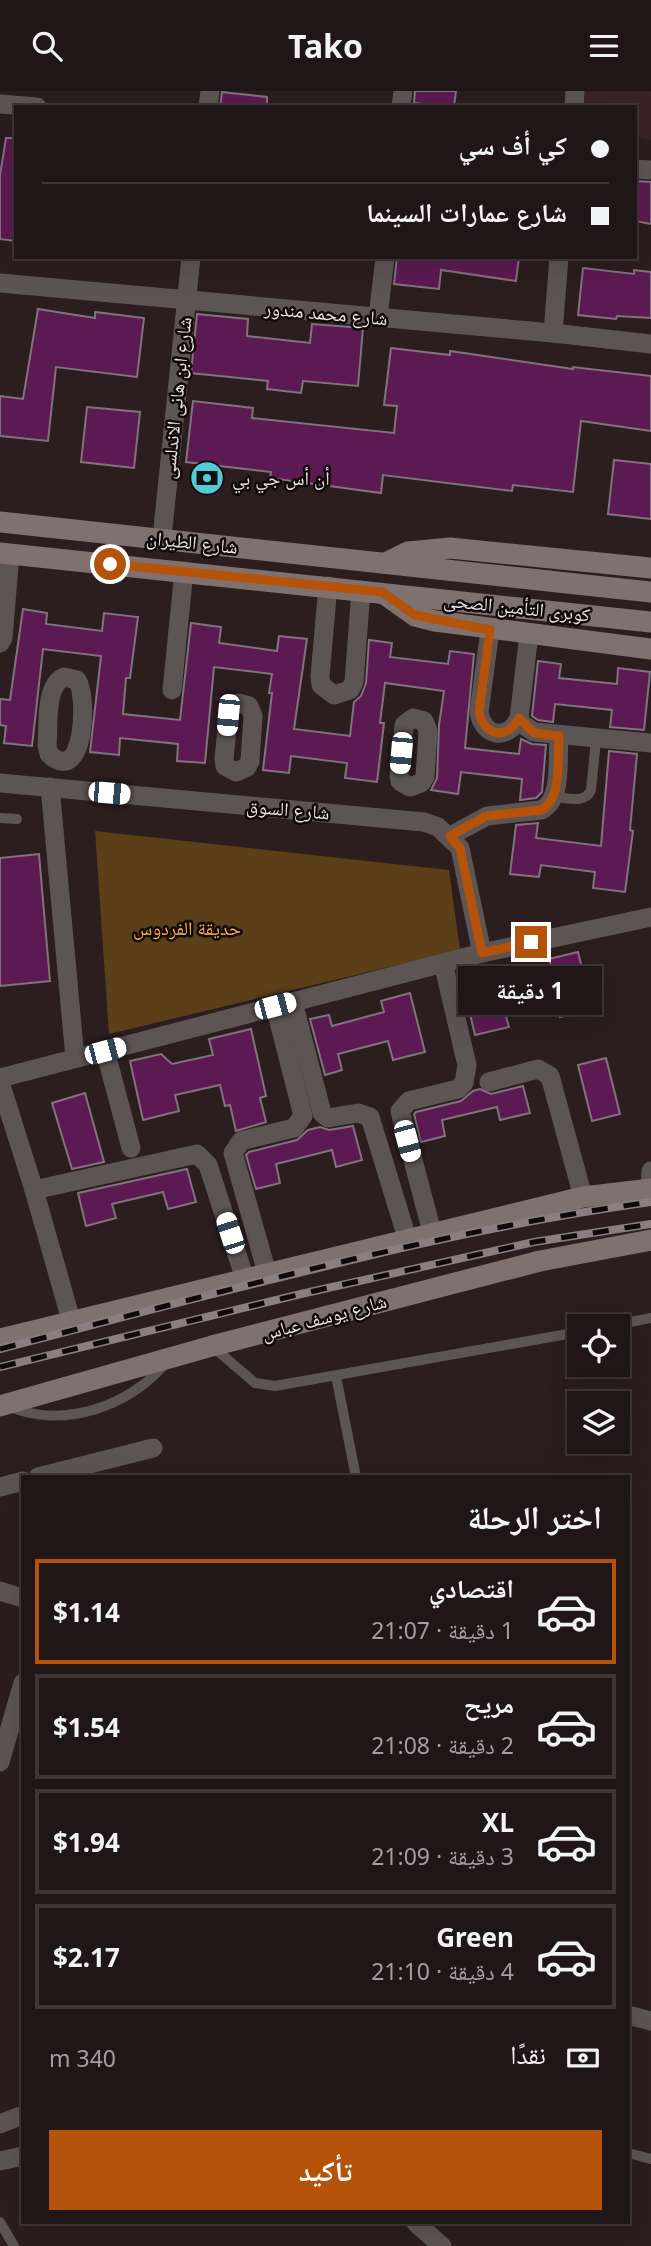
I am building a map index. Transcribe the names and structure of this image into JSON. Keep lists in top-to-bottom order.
{
  "streets": {
    "main road": ["شارع الطيران", "كوبرى التأمين الصحى", "شارع يوسف عباس"],
    "street": ["شارع محمد مندور", "شارع ابن هانى الاندلسى", "شارع السوق"]
  },
  "crossings": [
    ["شارع محمد مندور", "شارع ابن هانى الاندلسى"],
    ["شارع ابن هانى الاندلسى", "شارع الطيران"],
    ["شارع الطيران", "كوبرى التأمين الصحى"]
  ],
  "parks": ["حديقة الفردوس"],
  "places": {
    "bank": ["أن أس جي بي"]
  },
  "page": {
    "header": "Tako",
    "banner": ["كي أف سي", "شارع عمارات السينما"],
    "bubble": "1 دقيقة",
    "heading": "اختر الرحلة",
    "list": [
      {
        "name": "اقتصادي",
        "note": "1 دقيقة · 21:07",
        "value": "$1.14"
      },
      {
        "name": "مريح",
        "note": "2 دقيقة · 21:08",
        "value": "$1.54"
      },
      {
        "name": "XL",
        "note": "3 دقيقة · 21:09",
        "value": "$1.94"
      },
      {
        "name": "Green",
        "note": "4 دقيقة · 21:10",
        "value": "$2.17"
      }
    ],
    "pay": ["نقدًا", "340 m"],
    "buttons": "تأكيد"
  }
}
